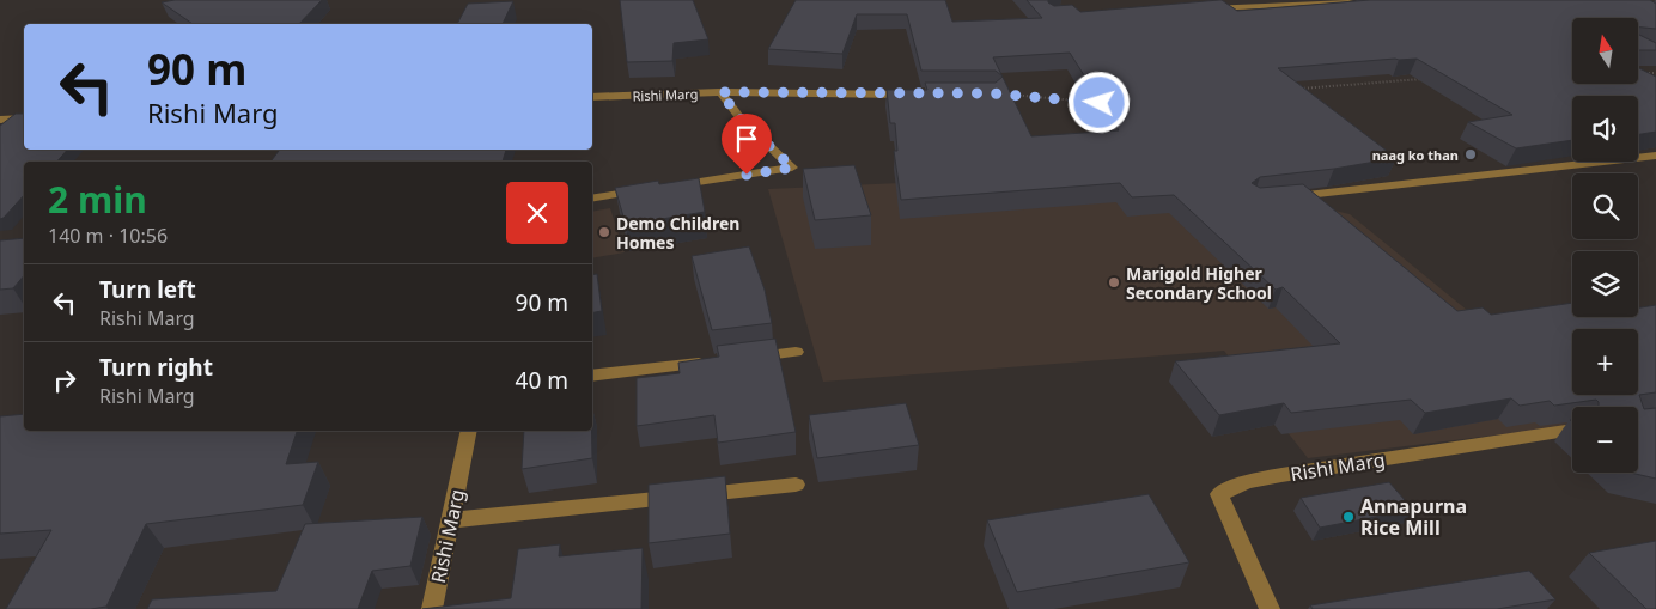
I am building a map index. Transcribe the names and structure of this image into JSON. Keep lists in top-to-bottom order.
{
  "streets": {
    "street": ["Rishi Marg"]
  },
  "places": [
    "naag ko than",
    "Demo Children Homes",
    "Marigold Higher Secondary School",
    "Annapurna Rice Mill"
  ],
  "north": "top",
  "page": {
    "map_buttons": ["+", "−"],
    "turn": ["90 m", "Rishi Marg"],
    "heading": ["2 min", "140 m · 10:56"],
    "list": [
      {
        "name": "Turn left",
        "note": "Rishi Marg",
        "value": "90 m"
      },
      {
        "name": "Turn right",
        "note": "Rishi Marg",
        "value": "40 m"
      }
    ]
  }
}
